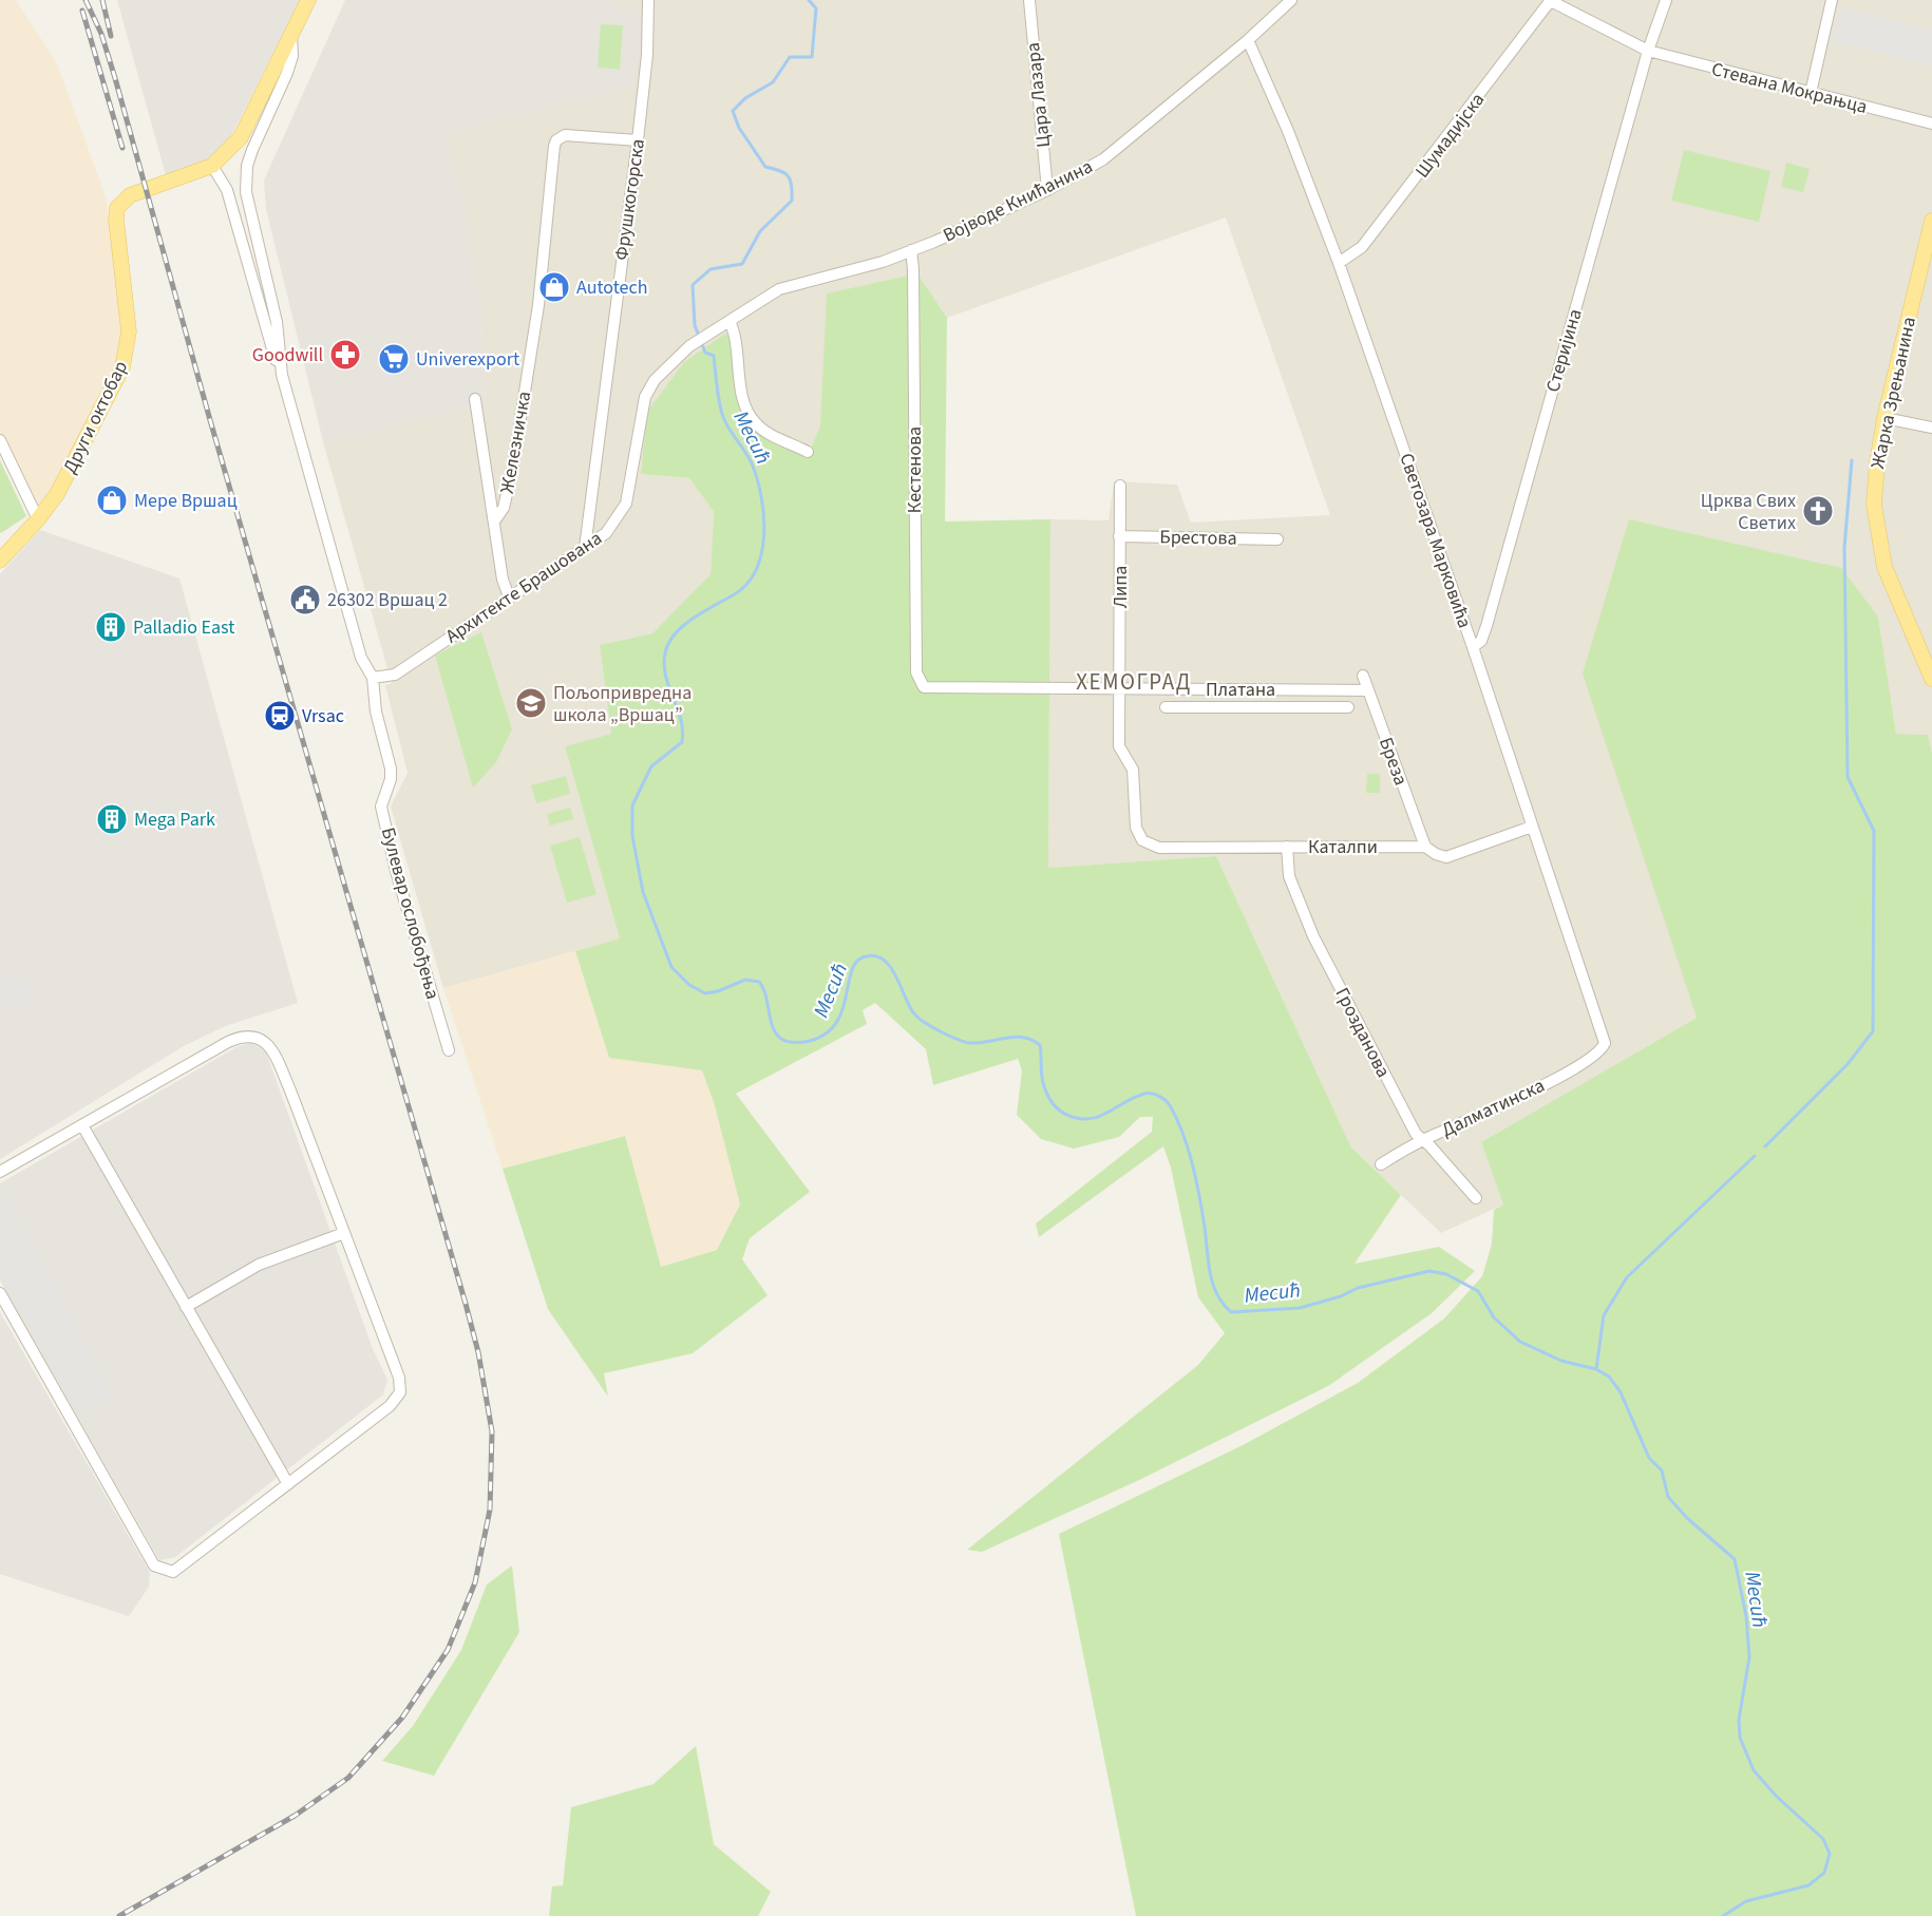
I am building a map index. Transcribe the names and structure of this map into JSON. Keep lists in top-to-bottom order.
{
  "streets": {
    "main road": ["Жарка Зрењанина", "Други октобар"],
    "street": [
      "Стевана Мокрањца",
      "Цара Лазара",
      "Шумадијска",
      "Фрушкогорска",
      "Војводе Книћанина",
      "Стеријина",
      "Железничка",
      "Кестенова",
      "Брестова",
      "Светозара Марковића",
      "Архитекте Брашована",
      "Липа",
      "Платана",
      "Бреза",
      "Каталпи",
      "Булевар ослобођења",
      "Грозданова",
      "Далматинска"
    ]
  },
  "crossings": [
    ["Стевана Мокрањца", "Стеријина"],
    ["Цара Лазара", "Војводе Книћанина"],
    ["Шумадијска", "Светозара Марковића"],
    ["Фрушкогорска", "Железничка"],
    ["Фрушкогорска", "Архитекте Брашована"],
    ["Војводе Книћанина", "Кестенова"],
    ["Војводе Книћанина", "Светозара Марковића"],
    ["Војводе Книћанина", "Архитекте Брашована"],
    ["Стеријина", "Светозара Марковића"],
    ["Други октобар", "Булевар ослобођења"],
    ["Кестенова", "Платана"],
    ["Брестова", "Липа"],
    ["Светозара Марковића", "Каталпи"],
    ["Светозара Марковића", "Далматинска"],
    ["Архитекте Брашована", "Булевар ослобођења"],
    ["Липа", "Платана"],
    ["Липа", "Каталпи"],
    ["Платана", "Бреза"],
    ["Бреза", "Каталпи"],
    ["Каталпи", "Грозданова"],
    ["Грозданова", "Далматинска"]
  ],
  "districts": ["ХЕМОГРАД"],
  "water": ["Месић"],
  "places": {
    "shop": ["Autotech", "Мере Вршац"],
    "pharmacy": ["Goodwill"],
    "supermarket": ["Univerexport"],
    "church": ["Црква Свих Светих"],
    "public building": ["26302 Вршац 2"],
    "building": ["Palladio East", "Mega Park"],
    "school or university": ["Пољопривредна школа „Вршац”"],
    "station": ["Vrsac"]
  }
}
